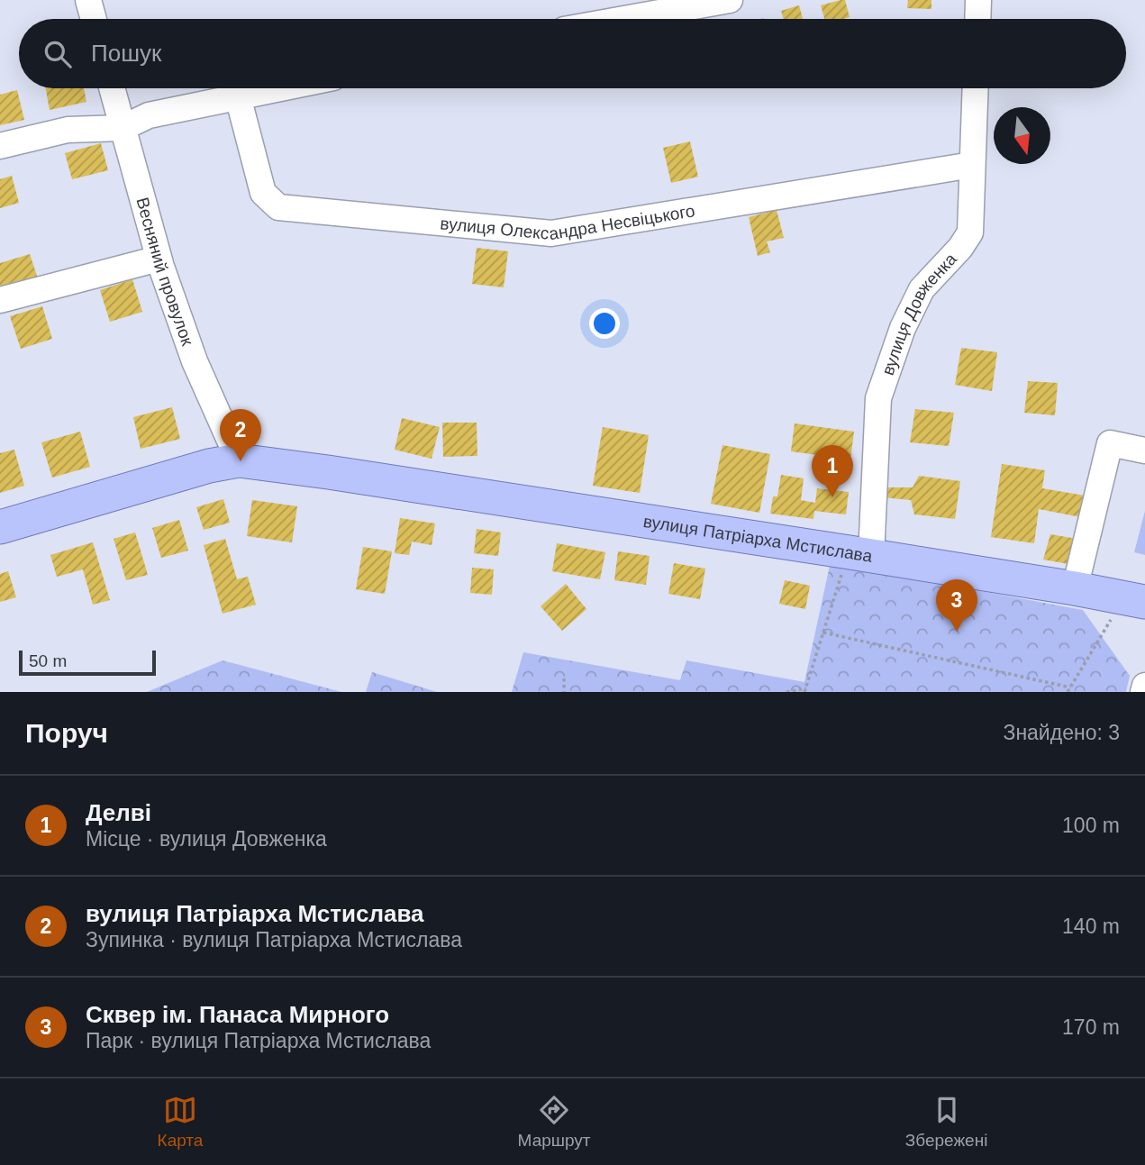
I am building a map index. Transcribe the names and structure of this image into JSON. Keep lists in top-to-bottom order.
{
  "streets": {
    "main road": ["вулиця Патріарха Мстислава"],
    "street": ["вулиця Олександра Несвіцького", "Весняний провулок", "вулиця Довженка"]
  },
  "crossings": [
    ["вулиця Олександра Несвіцького", "вулиця Довженка"],
    ["Весняний провулок", "вулиця Патріарха Мстислава"],
    ["вулиця Довженка", "вулиця Патріарха Мстислава"]
  ],
  "scale_bar": "50 m",
  "north": "bottom",
  "page": {
    "search": "Пошук",
    "pins": ["2", "1", "3"],
    "scale": "50 m",
    "heading": ["Поруч", "Знайдено: 3"],
    "list": [
      {
        "mark": "1",
        "name": "Делві",
        "note": "Місце · вулиця Довженка",
        "value": "100 m"
      },
      {
        "mark": "2",
        "name": "вулиця Патріарха Мстислава",
        "note": "Зупинка · вулиця Патріарха Мстислава",
        "value": "140 m"
      },
      {
        "mark": "3",
        "name": "Сквер ім. Панаса Мирного",
        "note": "Парк · вулиця Патріарха Мстислава",
        "value": "170 m"
      }
    ],
    "nav": ["Карта", "Маршрут", "Збережені"]
  }
}
